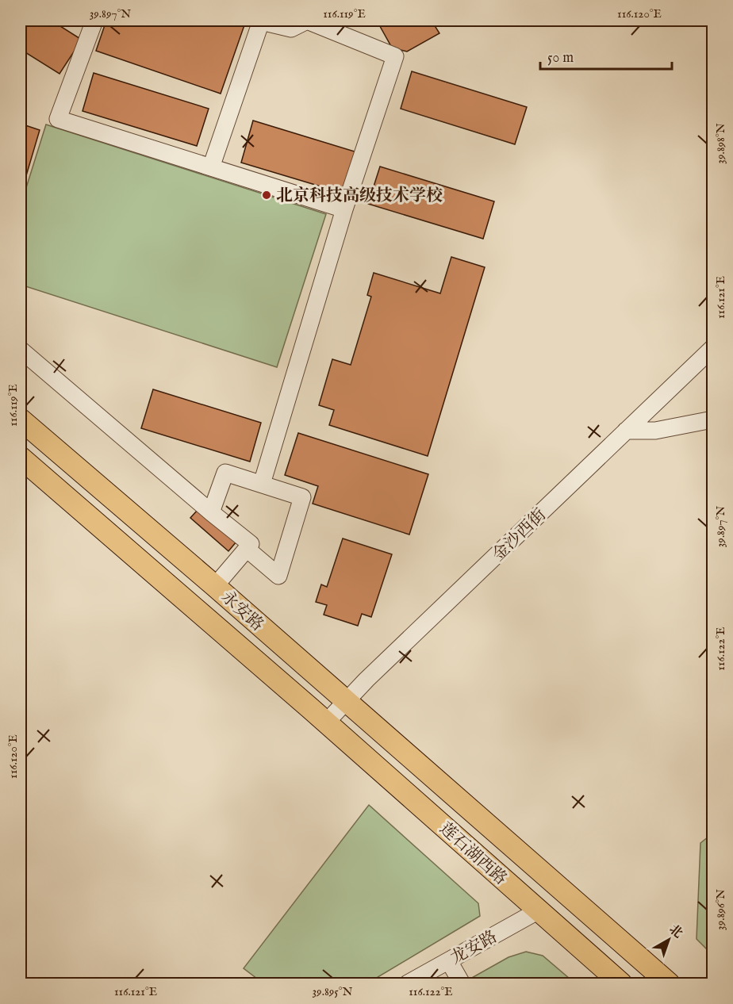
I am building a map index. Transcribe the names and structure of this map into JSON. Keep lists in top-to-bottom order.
{
  "streets": {
    "main road": ["永安路", "莲石湖西路"],
    "street": ["金沙西街", "龙安路"]
  },
  "crossings": [
    ["金沙西街", "永安路"],
    ["金沙西街", "莲石湖西路"],
    ["永安路", "莲石湖西路"],
    ["莲石湖西路", "龙安路"]
  ],
  "places": ["北京科技高级技术学校"],
  "scale_bar": "50 m",
  "north": "top right",
  "coordinates": [
    "39.897°N",
    "116.119°E",
    "116.120°E",
    "39.898°N",
    "116.121°E",
    "116.122°E",
    "39.896°N",
    "39.895°N"
  ]
}
